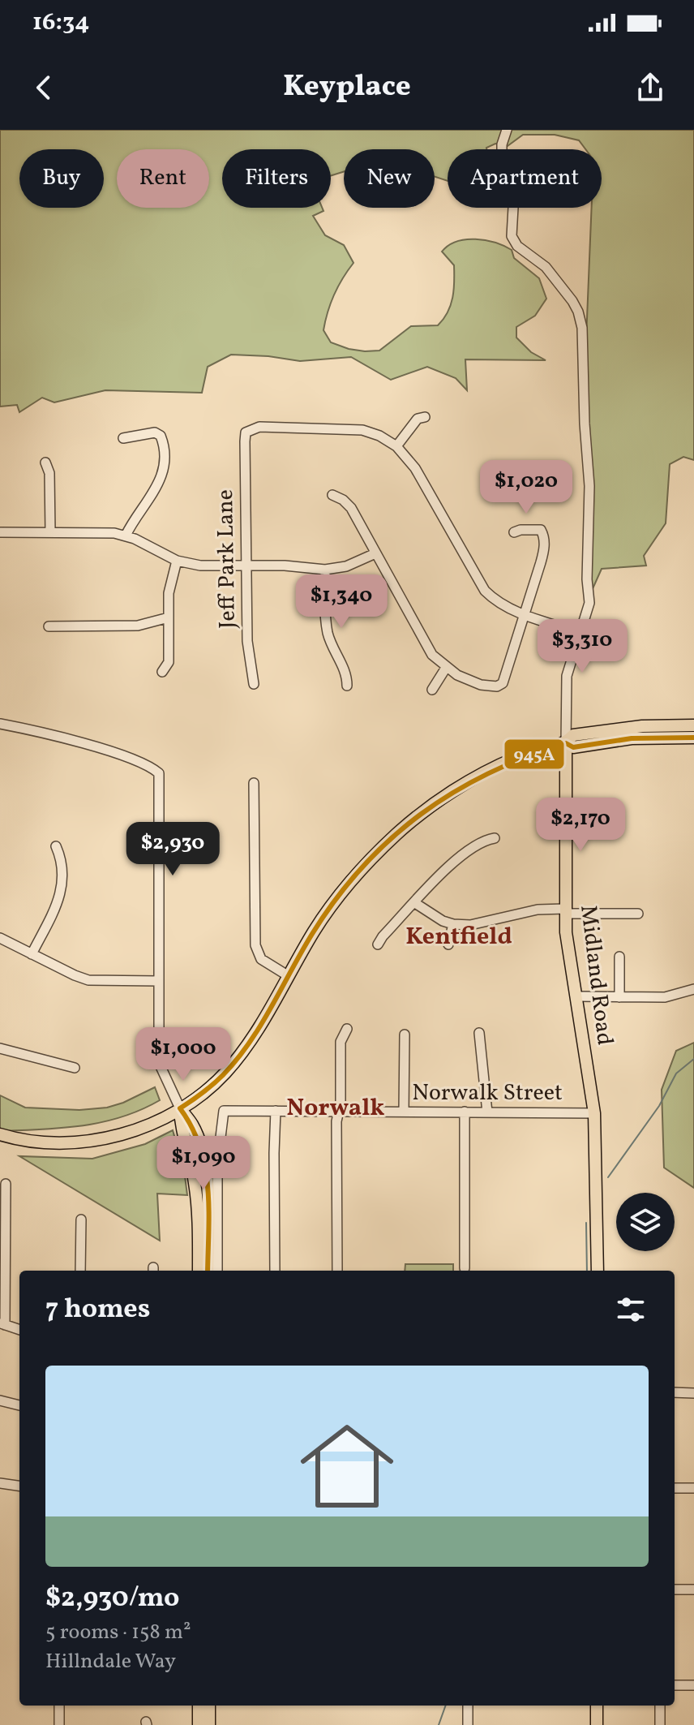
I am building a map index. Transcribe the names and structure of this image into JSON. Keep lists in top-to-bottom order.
{
  "streets": {
    "main road": ["Midland Road"],
    "street": ["Jeff Park Lane", "Norwalk Street"]
  },
  "crossings": [
    ["Midland Road", "Norwalk Street"]
  ],
  "districts": ["Kentfield", "Norwalk"],
  "lines": ["transit line 945A"],
  "page": {
    "status": "16:34",
    "header": "Keyplace",
    "chip": [
      "Buy",
      "Rent",
      "Filters",
      "New",
      "Apartment"
    ],
    "price": [
      "$1,020",
      "$1,340",
      "$3,310",
      "$2,170",
      "$2,930",
      "$1,000",
      "$1,090"
    ],
    "heading": "7 homes",
    "list": [
      {
        "name": "$2,930/mo",
        "note": "5 rooms · 158 m² · Hillndale Way"
      }
    ]
  }
}
